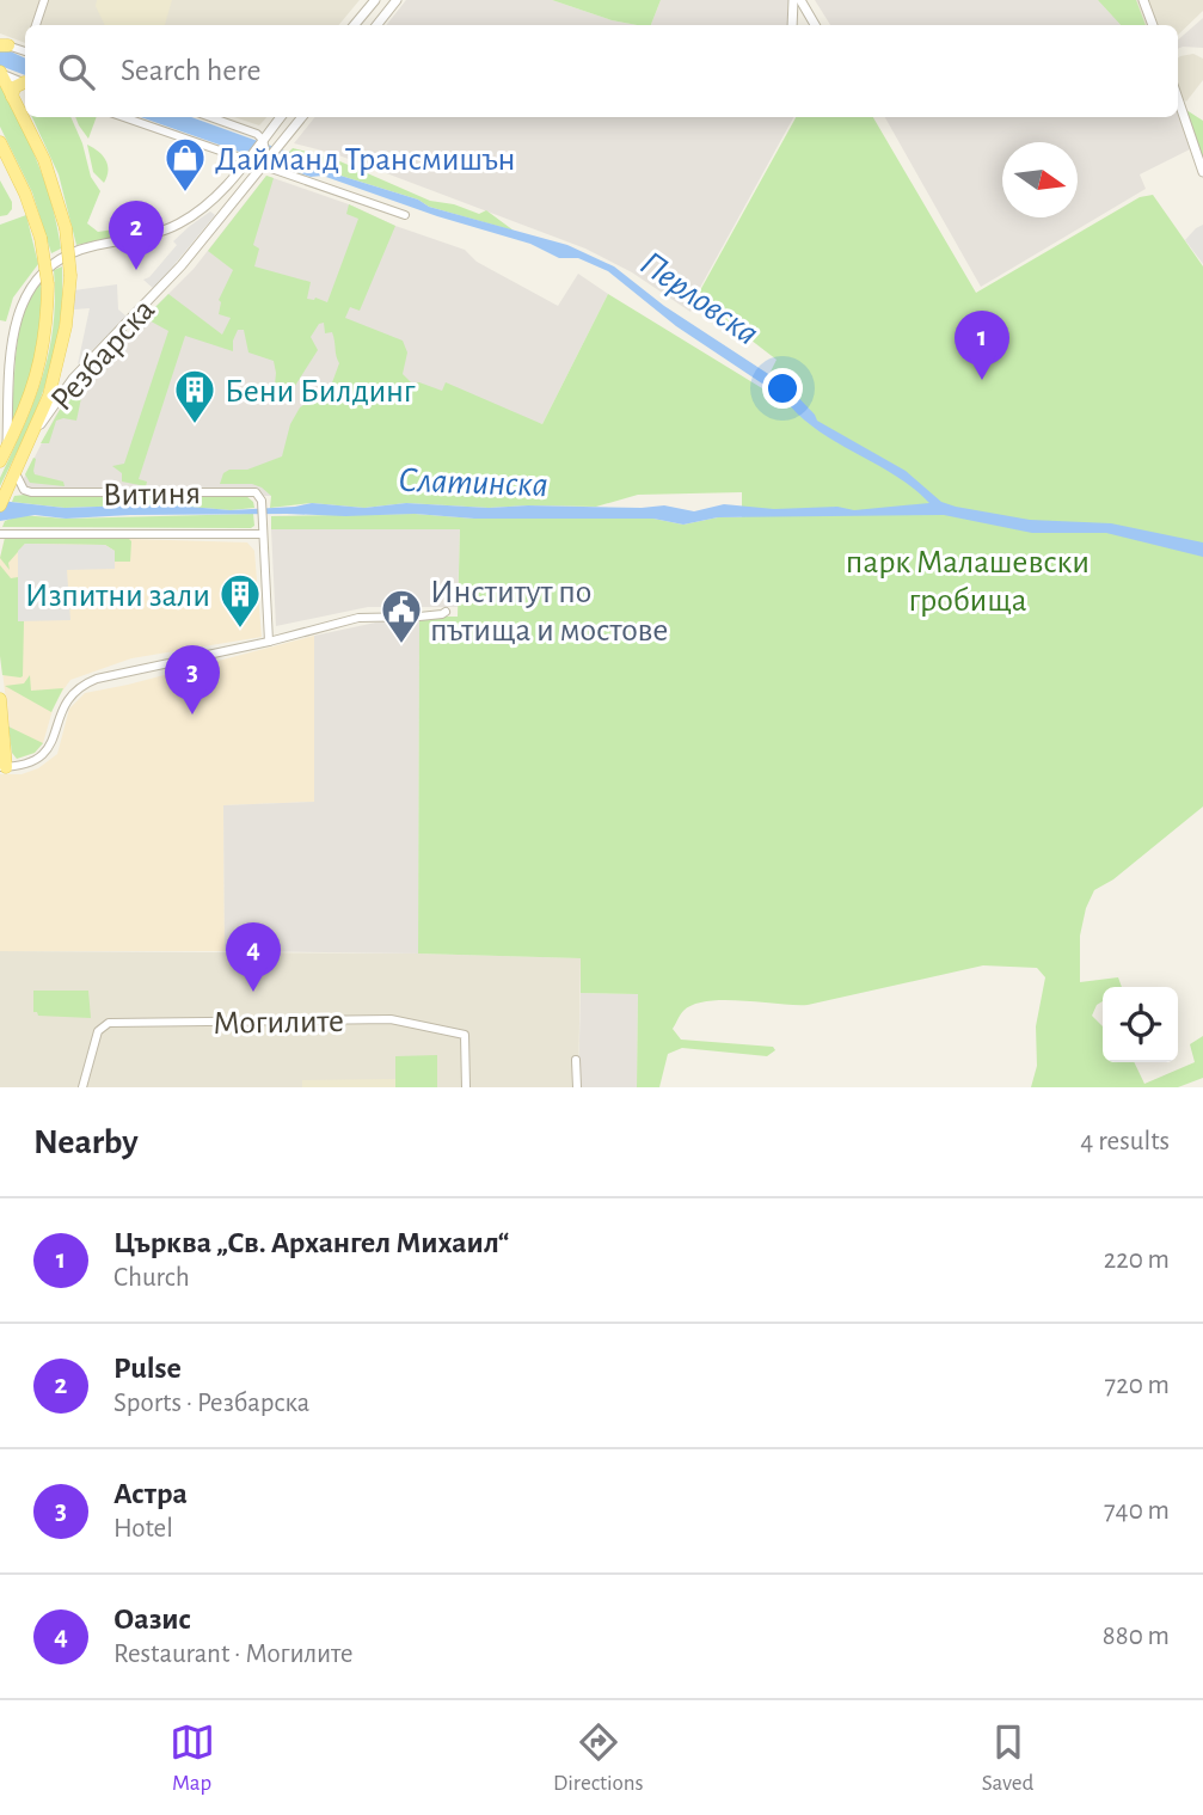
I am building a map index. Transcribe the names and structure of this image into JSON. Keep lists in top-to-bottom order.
{
  "streets": {
    "street": ["Резбарска", "Витиня", "Могилите"]
  },
  "water": ["Перловска", "Слатинска"],
  "parks": ["парк Малашевски гробища"],
  "places": {
    "shop": ["Дайманд Трансмишън"],
    "building": ["Бени Билдинг", "Изпитни зали"],
    "public building": ["Институт по пътища и мостове"]
  },
  "north": "right",
  "page": {
    "search": "Search here",
    "pins": [
      "2",
      "1",
      "3",
      "4"
    ],
    "heading": ["Nearby", "4 results"],
    "list": [
      {
        "mark": "1",
        "name": "Църква „Св. Архангел Михаил“",
        "note": "Church",
        "value": "220 m"
      },
      {
        "mark": "2",
        "name": "Pulse",
        "note": "Sports · Резбарска",
        "value": "720 m"
      },
      {
        "mark": "3",
        "name": "Астра",
        "note": "Hotel",
        "value": "740 m"
      },
      {
        "mark": "4",
        "name": "Оазис",
        "note": "Restaurant · Могилите",
        "value": "880 m"
      }
    ],
    "nav": ["Map", "Directions", "Saved"]
  }
}
